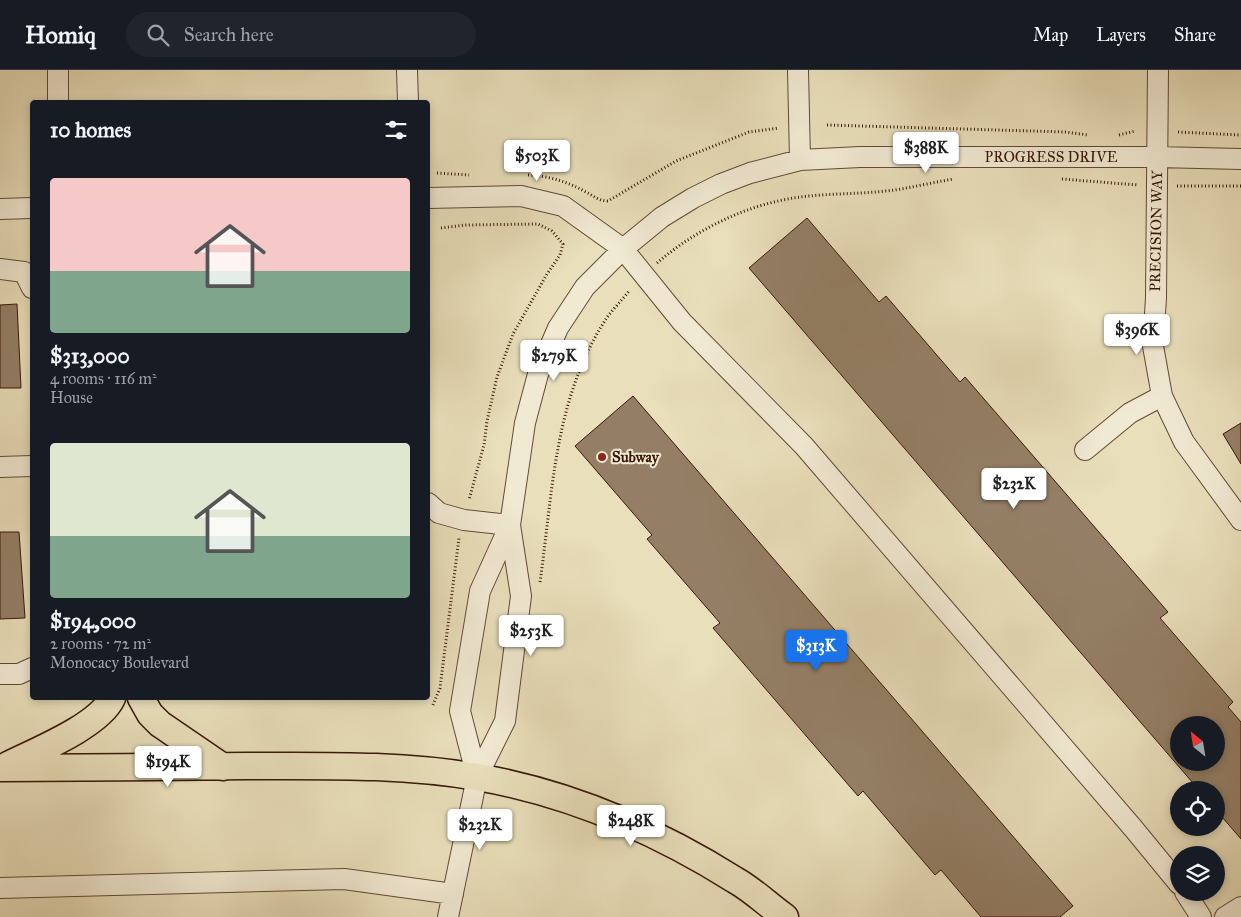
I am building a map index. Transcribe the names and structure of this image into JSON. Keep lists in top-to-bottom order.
{
  "streets": {
    "street": ["PROGRESS DRIVE", "PRECISION WAY"]
  },
  "crossings": [
    ["PROGRESS DRIVE", "PRECISION WAY"]
  ],
  "places": ["Subway"],
  "north": "top left",
  "page": {
    "header": "Homiq",
    "search": "Search here",
    "nav": ["Map", "Layers", "Share"],
    "heading": "10 homes",
    "price": [
      "$388K",
      "$503K",
      "$396K",
      "$279K",
      "$232K",
      "$253K",
      "$313K",
      "$194K",
      "$248K",
      "$232K"
    ],
    "list": [
      {
        "name": "$313,000",
        "note": "4 rooms · 116 m² · House"
      },
      {
        "name": "$194,000",
        "note": "2 rooms · 72 m² · Monocacy Boulevard"
      }
    ]
  }
}
